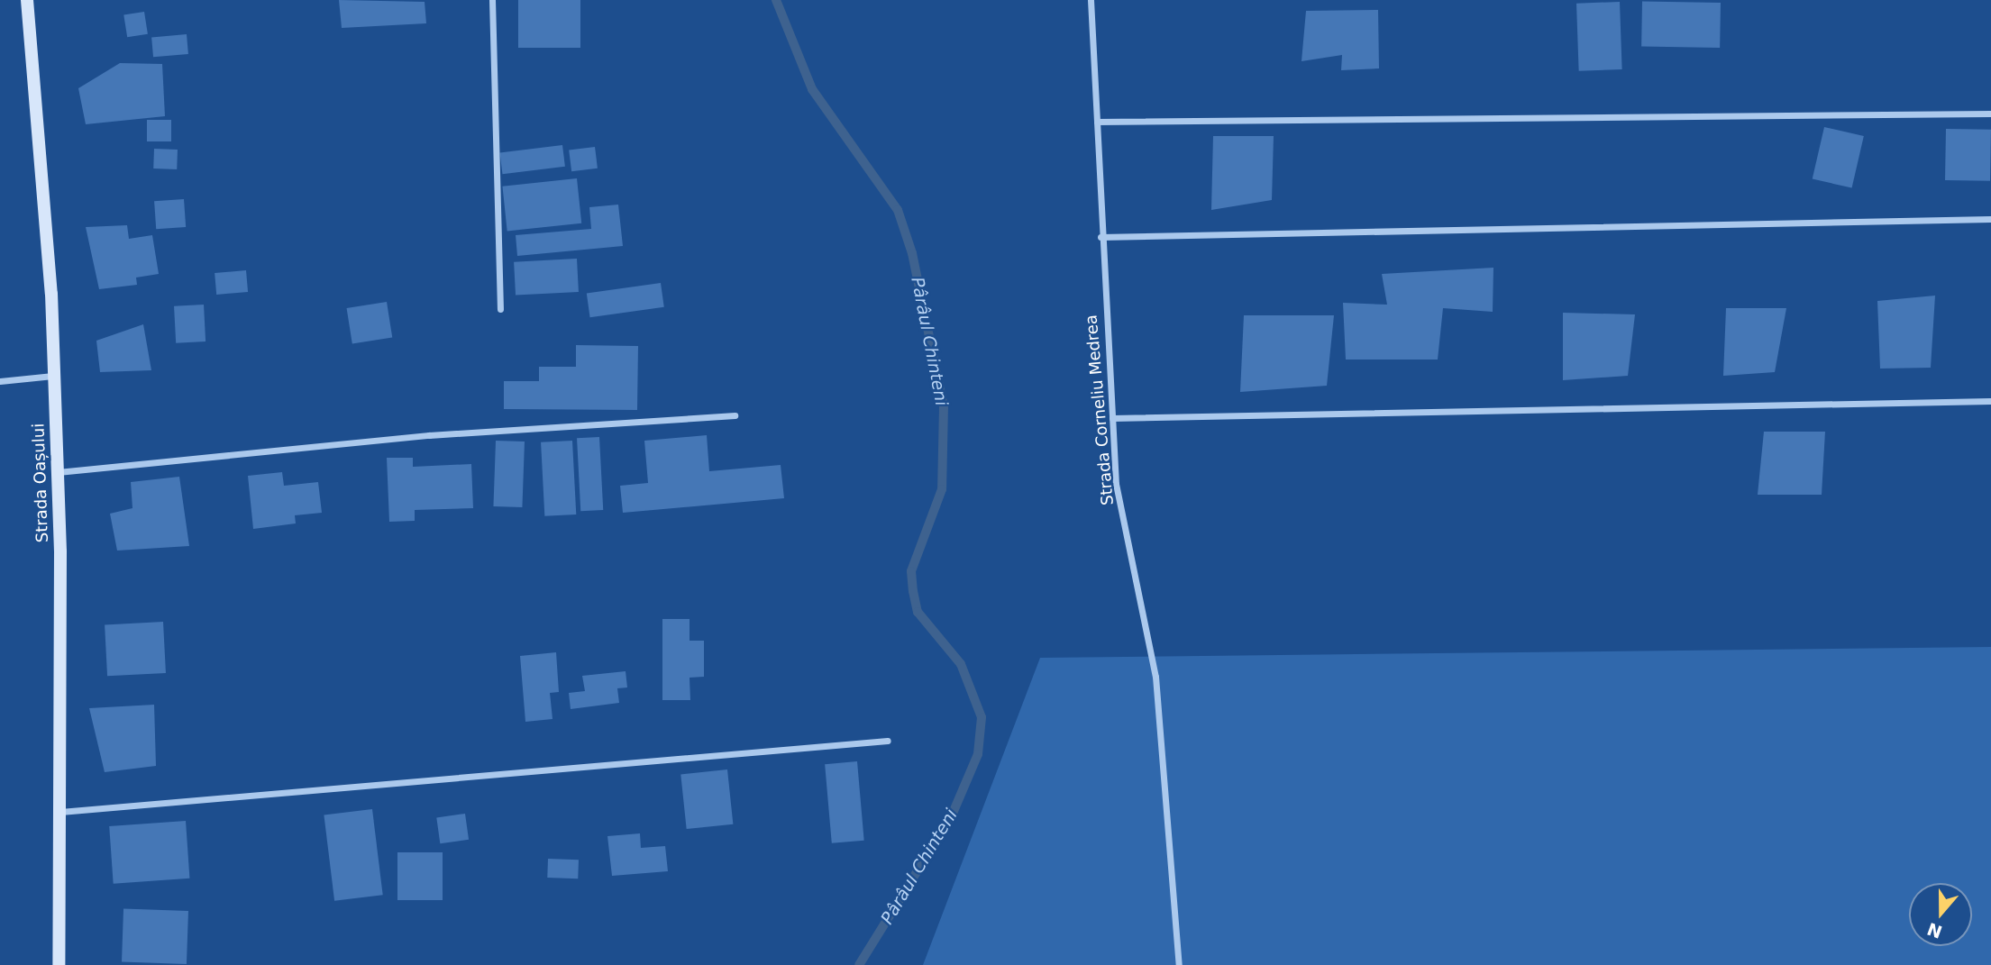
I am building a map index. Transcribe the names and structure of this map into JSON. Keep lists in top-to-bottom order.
{
  "streets": {
    "main road": ["Strada Oașului"],
    "street": ["Strada Corneliu Medrea"]
  },
  "water": ["Pârâul Chinteni"],
  "north": "bottom"
}
